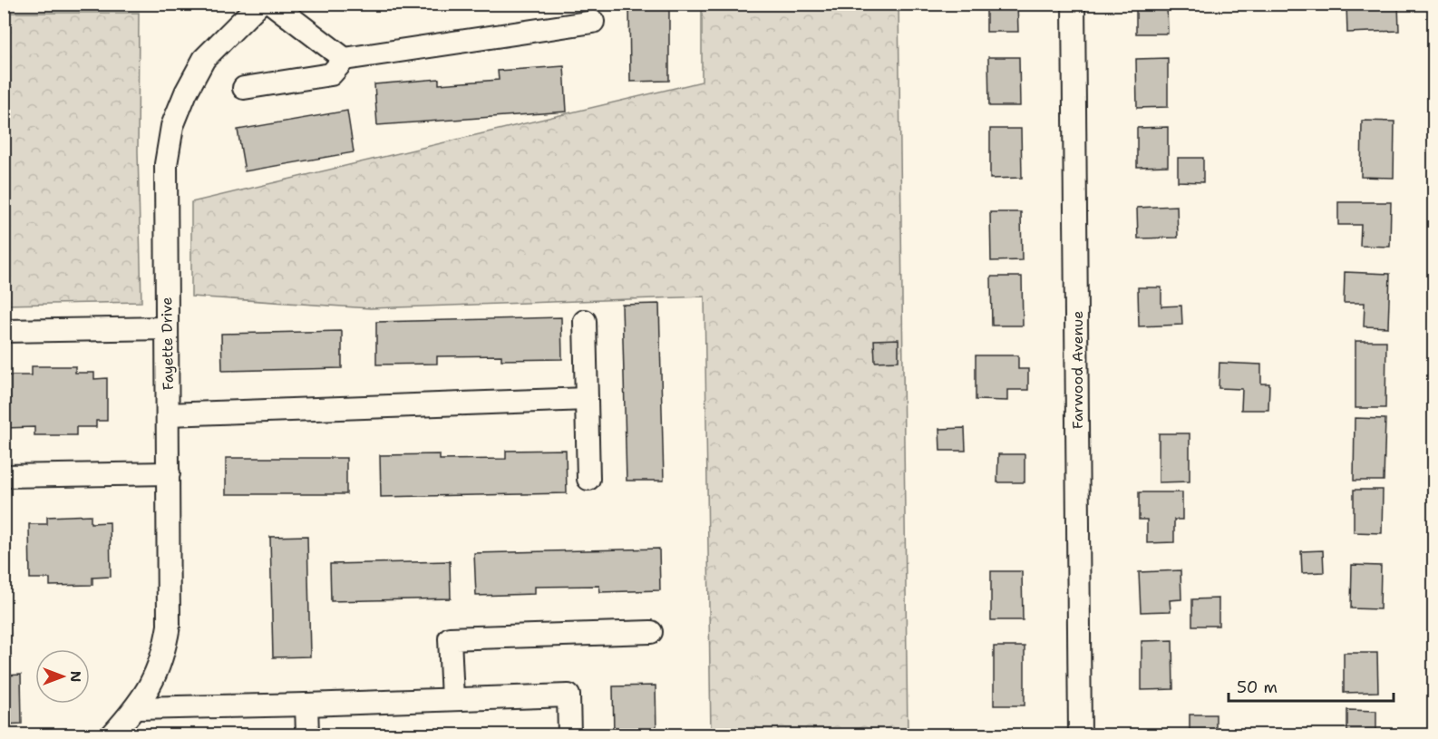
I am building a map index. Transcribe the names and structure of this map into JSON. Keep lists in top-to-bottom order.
{
  "streets": {
    "street": ["Fayette Drive", "Farwood Avenue"]
  },
  "scale_bar": "50 m",
  "north": "right"
}
